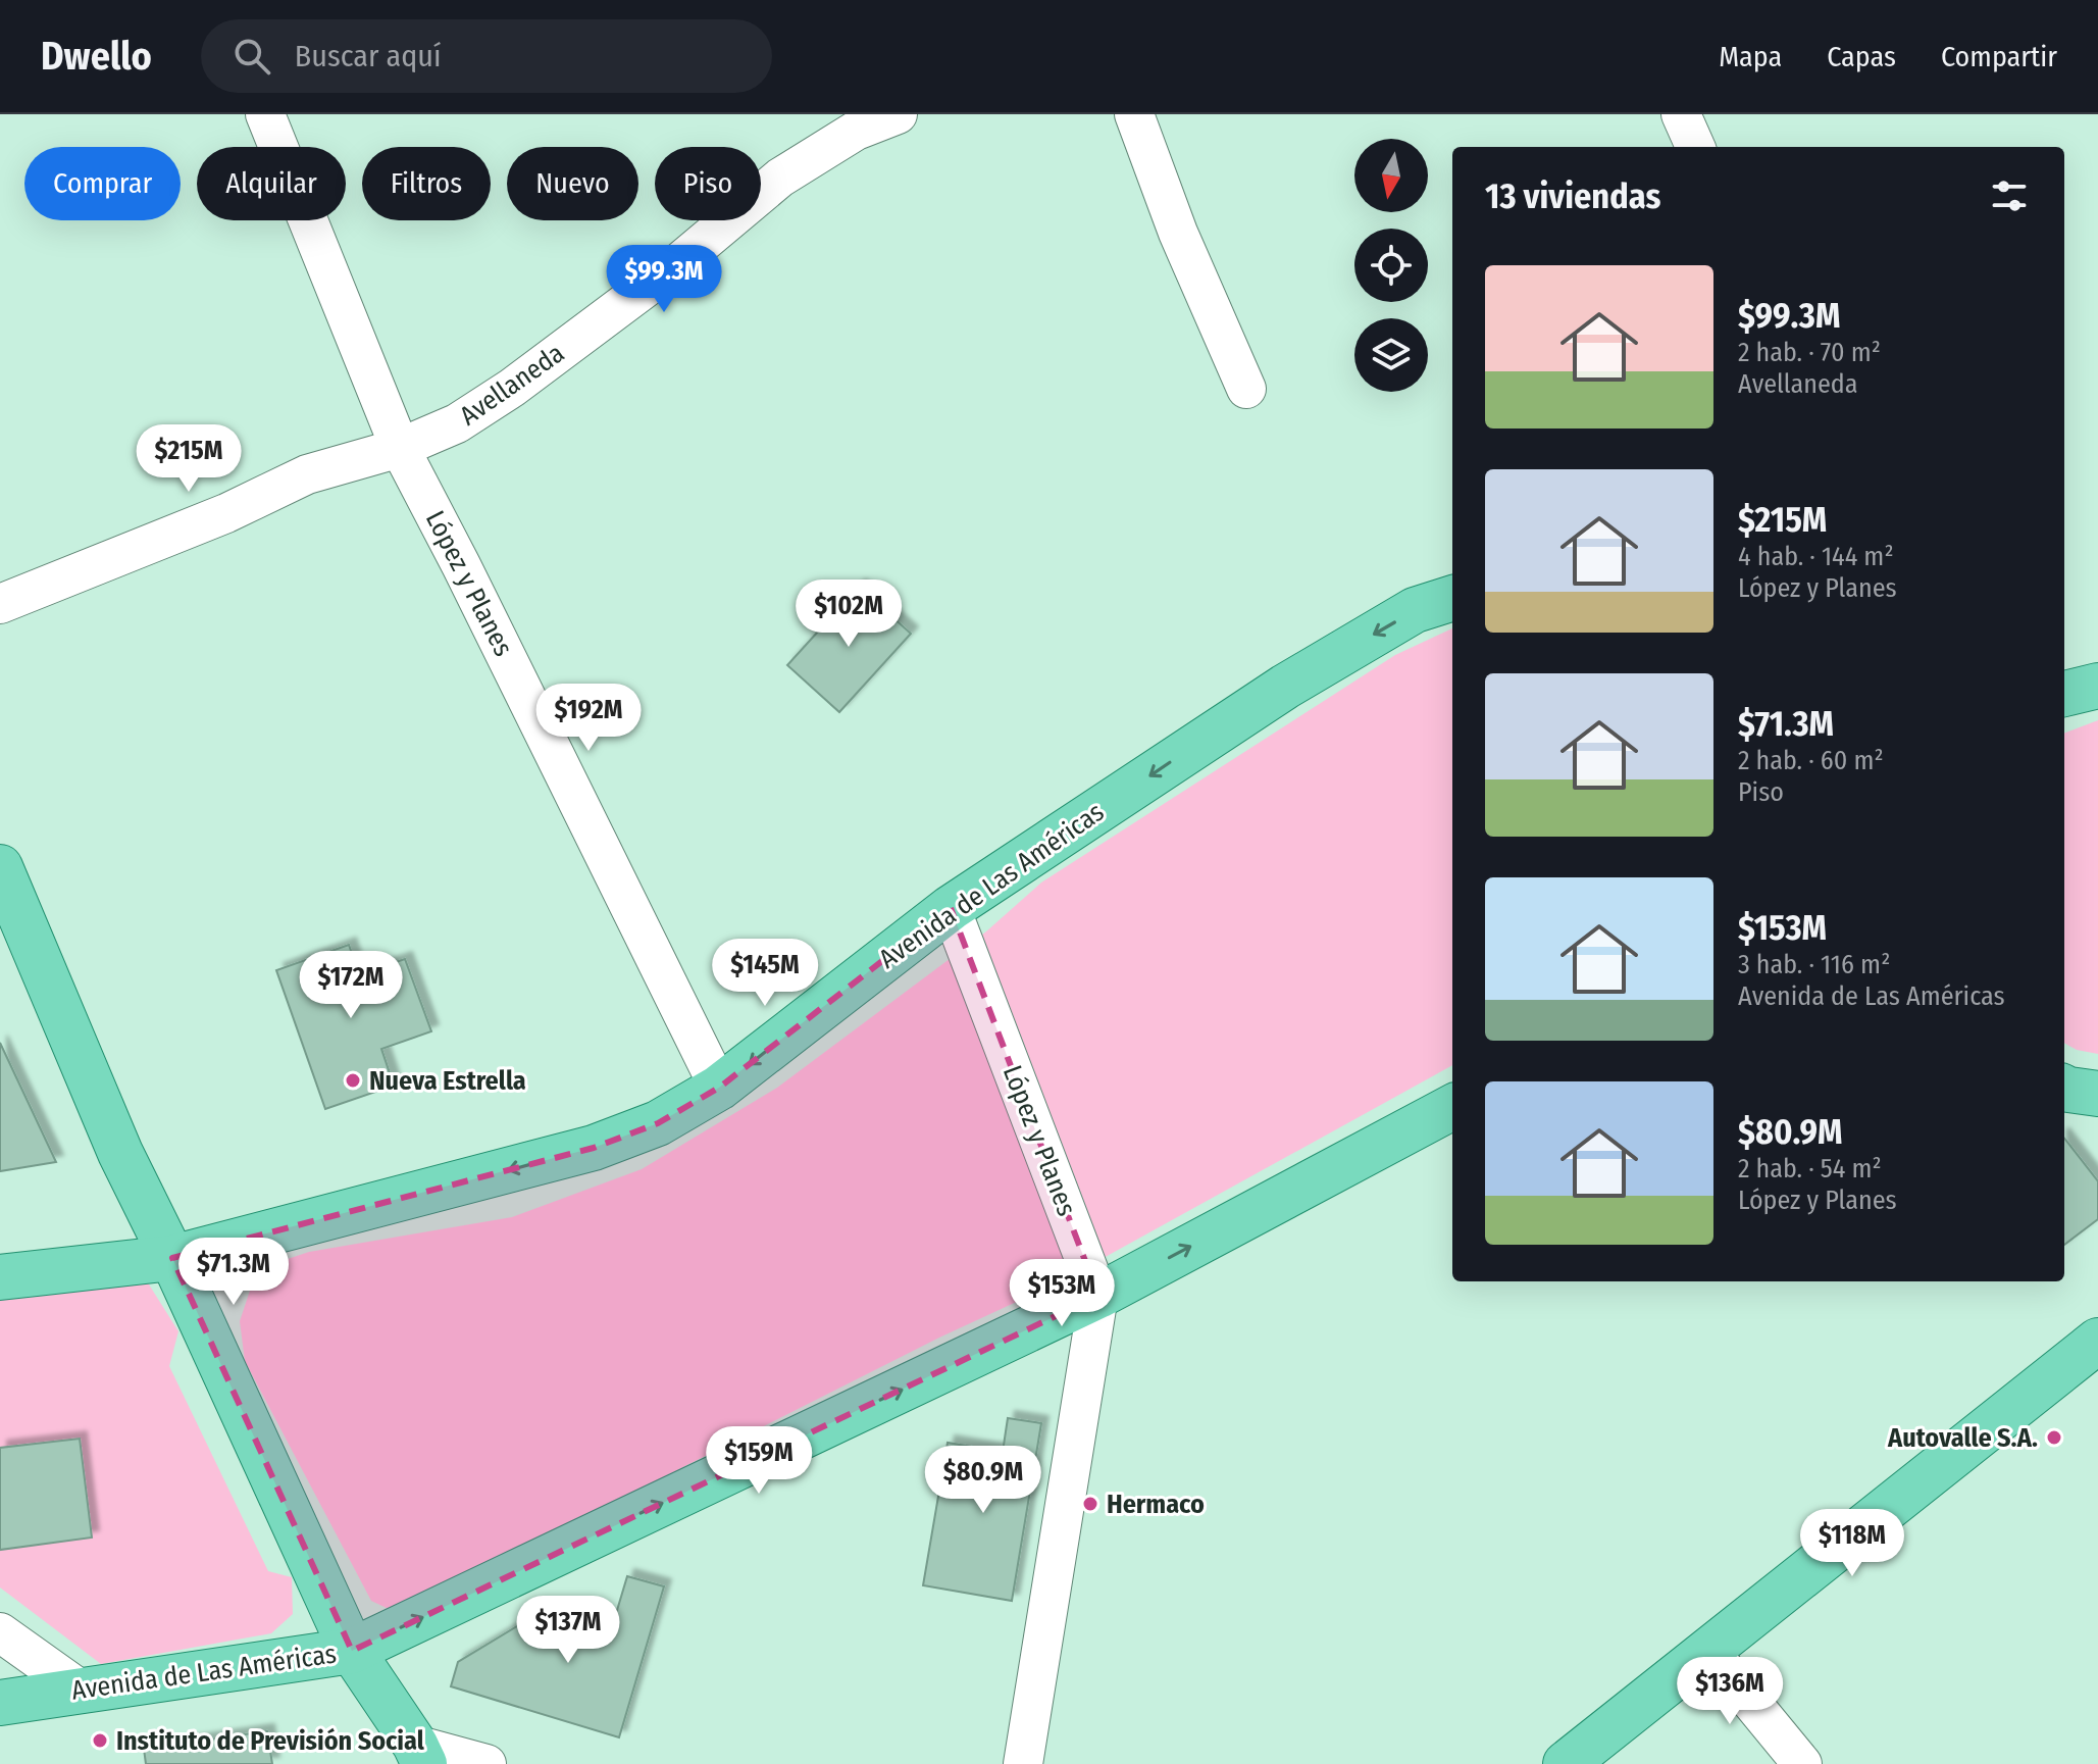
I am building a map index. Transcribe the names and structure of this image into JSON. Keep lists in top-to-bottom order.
{
  "streets": {
    "main road": ["Avenida de Las Américas"],
    "street": ["Avellaneda", "López y Planes"]
  },
  "crossings": [
    ["Avellaneda", "López y Planes"],
    ["López y Planes", "Avenida de Las Américas"]
  ],
  "places": [
    "Nueva Estrella",
    "Autovalle S.A.",
    "Hermaco",
    "Instituto de Previsión Social"
  ],
  "north": "bottom",
  "page": {
    "header": "Dwello",
    "search": "Buscar aquí",
    "nav": ["Mapa", "Capas", "Compartir"],
    "chip": [
      "Comprar",
      "Alquilar",
      "Filtros",
      "Nuevo",
      "Piso"
    ],
    "heading": "13 viviendas",
    "price": [
      "$99.3M",
      "$215M",
      "$102M",
      "$192M",
      "$145M",
      "$172M",
      "$71.3M",
      "$153M",
      "$159M",
      "$80.9M",
      "$118M",
      "$137M",
      "$136M"
    ],
    "list": [
      {
        "name": "$99.3M",
        "note": "2 hab. · 70 m² · Avellaneda"
      },
      {
        "name": "$215M",
        "note": "4 hab. · 144 m² · López y Planes"
      },
      {
        "name": "$71.3M",
        "note": "2 hab. · 60 m² · Piso"
      },
      {
        "name": "$153M",
        "note": "3 hab. · 116 m² · Avenida de Las Américas"
      },
      {
        "name": "$80.9M",
        "note": "2 hab. · 54 m² · López y Planes"
      }
    ]
  }
}
